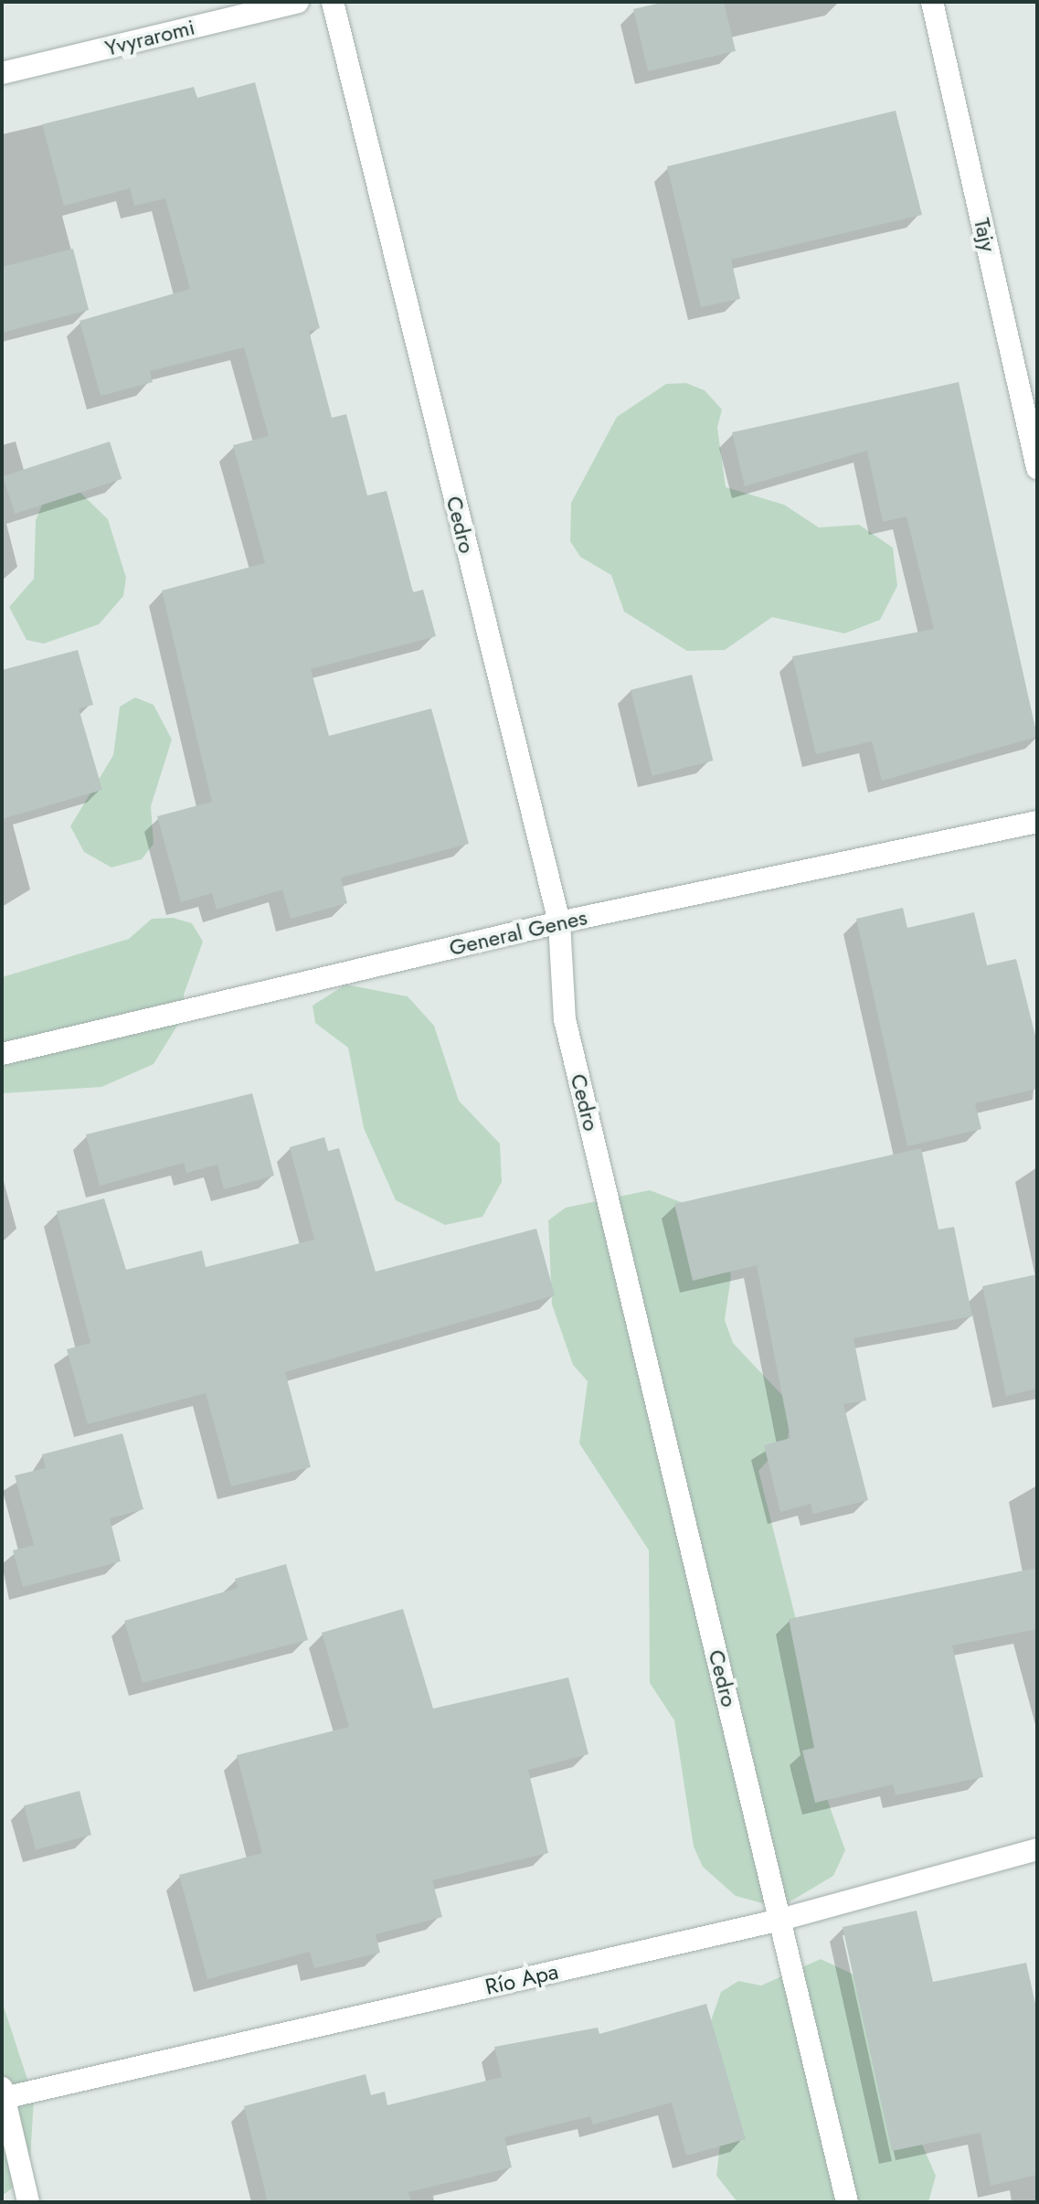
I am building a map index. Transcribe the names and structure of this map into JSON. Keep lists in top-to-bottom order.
{
  "streets": {
    "street": [
      "Yvyraromi",
      "Tajy",
      "Cedro",
      "General Genes",
      "Río Apa"
    ]
  },
  "crossings": [
    ["Cedro", "General Genes"],
    ["Cedro", "Río Apa"]
  ]
}
